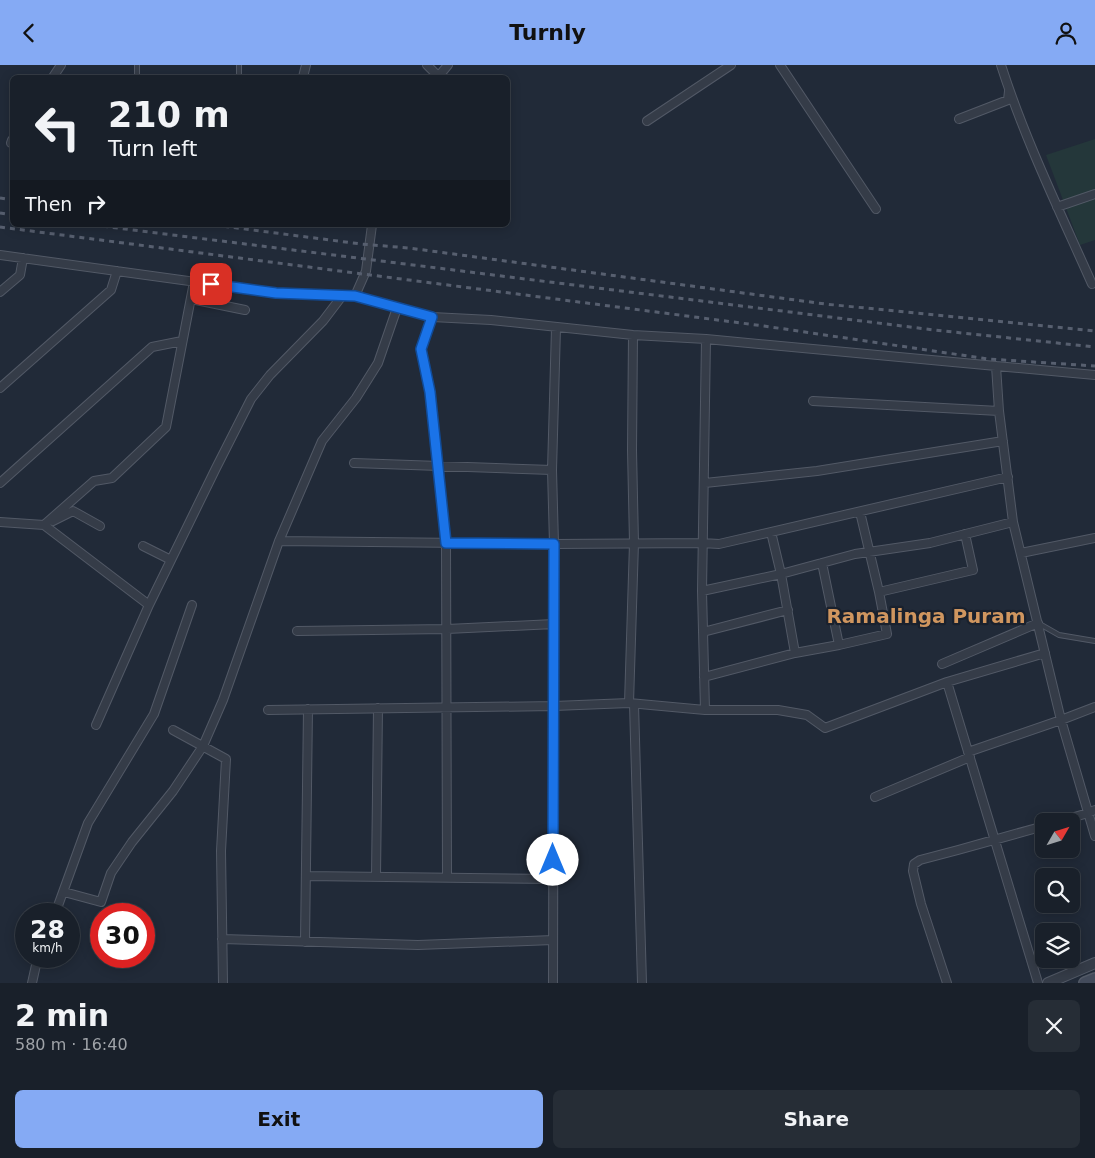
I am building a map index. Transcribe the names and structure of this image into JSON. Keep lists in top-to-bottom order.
{
  "districts": ["Ramalinga Puram"],
  "north": "top right",
  "page": {
    "header": "Turnly",
    "turn": ["210 m", "Turn left"],
    "then": "Then",
    "speed": "28 km/h",
    "limit": "30",
    "heading": ["2 min", "580 m · 16:40"],
    "buttons": ["Exit", "Share"]
  }
}
